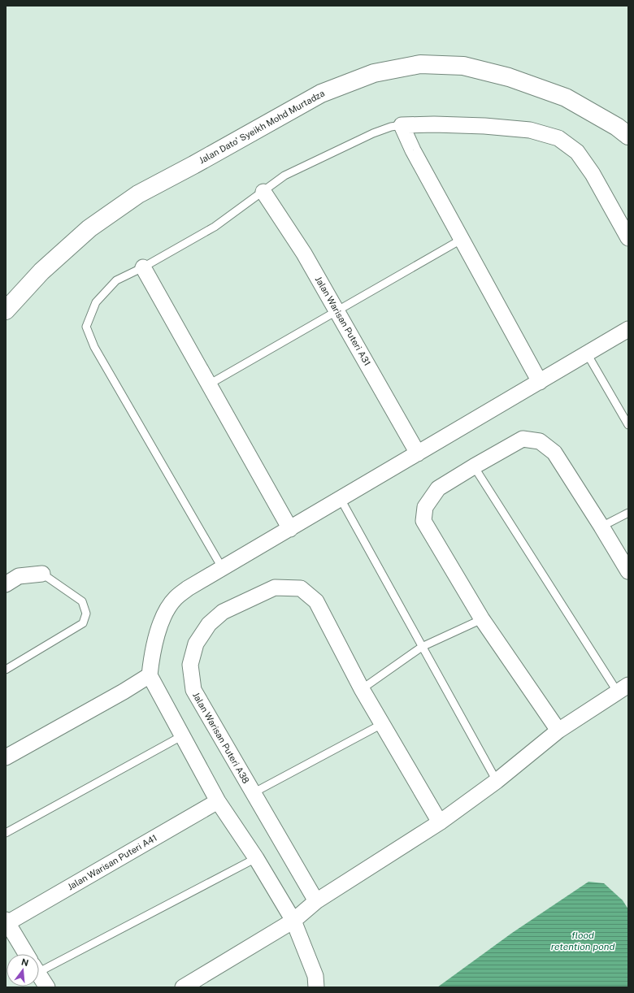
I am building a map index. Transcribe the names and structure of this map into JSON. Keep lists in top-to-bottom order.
{
  "streets": {
    "main road": ["Jalan Dato' Syeikh Mohd Murtadza"],
    "street": ["Jalan Warisan Puteri A31", "Jalan Warisan Puteri A38", "Jalan Warisan Puteri A41"]
  },
  "water": ["flood retention pond"],
  "north": "top"
}
